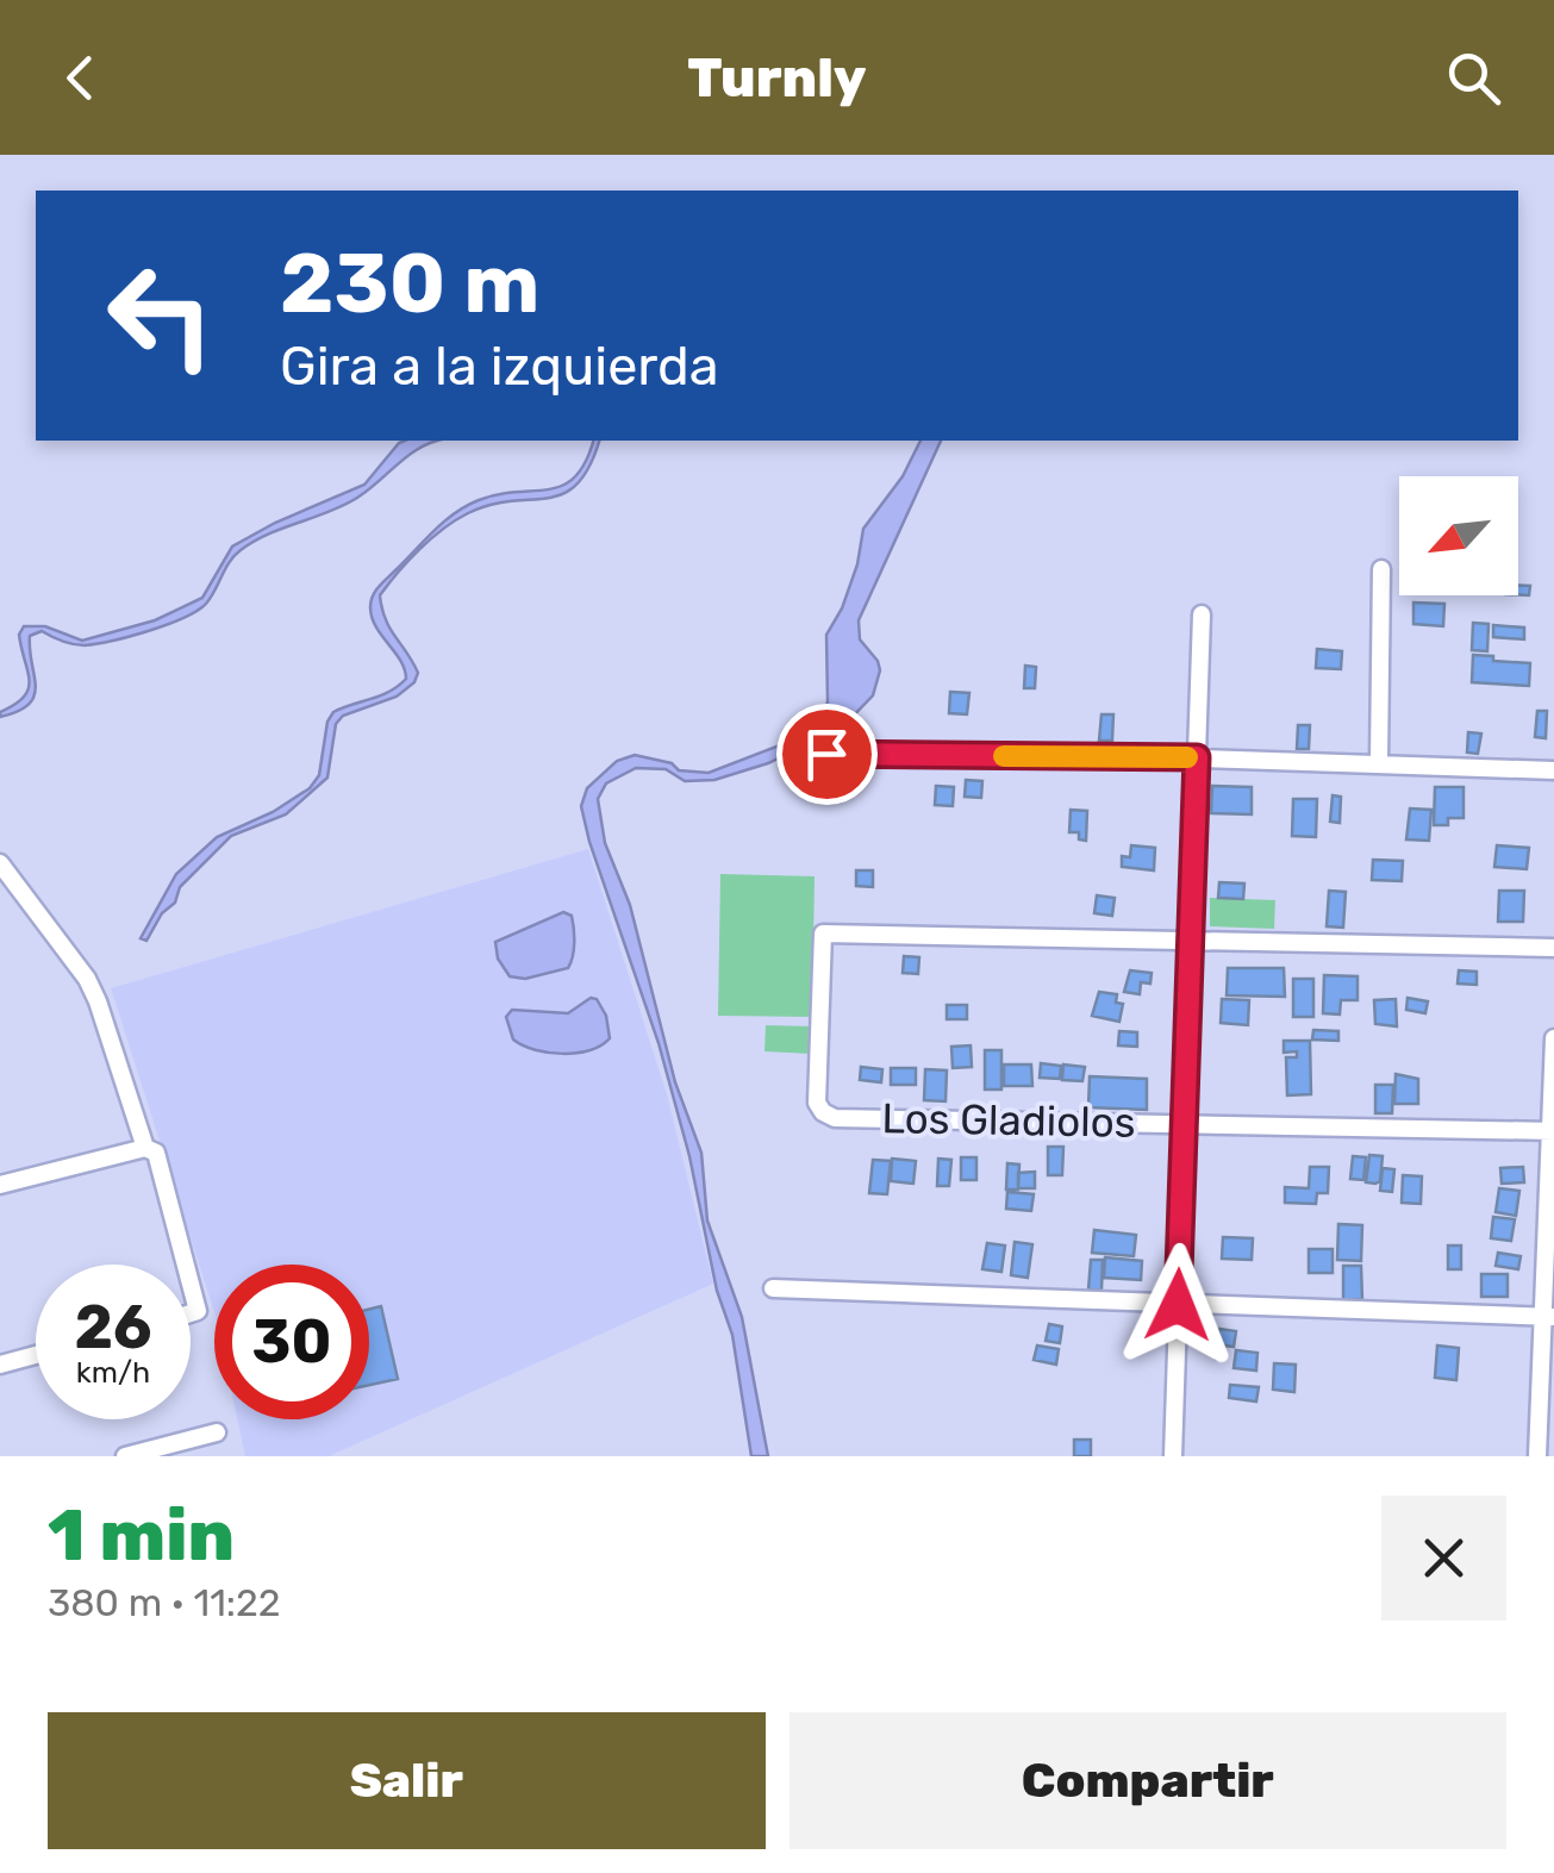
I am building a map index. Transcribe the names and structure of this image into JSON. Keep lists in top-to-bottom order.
{
  "streets": {
    "street": ["Los Gladiolos"]
  },
  "north": "bottom left",
  "page": {
    "header": "Turnly",
    "turn": ["230 m", "Gira a la izquierda"],
    "speed": "26 km/h",
    "limit": "30",
    "heading": ["1 min", "380 m · 11:22"],
    "buttons": ["Salir", "Compartir"]
  }
}
